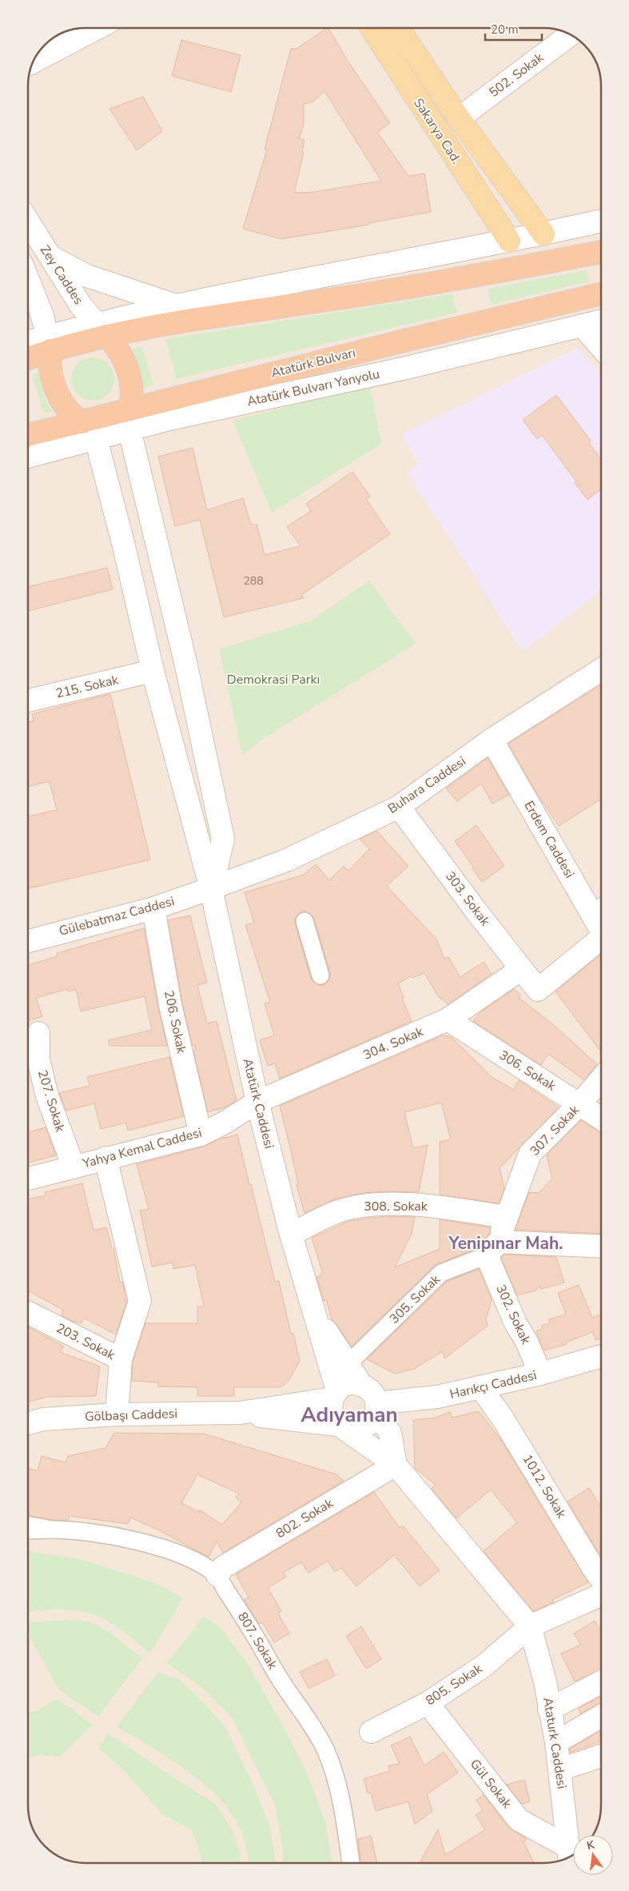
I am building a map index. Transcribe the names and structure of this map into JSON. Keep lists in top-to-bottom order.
{
  "streets": {
    "highway": ["Atatürk Bulvarı"],
    "main road": ["Sakarya Cad."],
    "street": [
      "502. Sokak",
      "Zey Caddes",
      "Atatürk Bulvarı Yanyolu",
      "215. Sokak",
      "Buhara Caddesi",
      "Erdem Caddesi",
      "303. Sokak",
      "Gülebatmaz Caddesi",
      "206. Sokak",
      "304. Sokak",
      "306. Sokak",
      "207. Sokak",
      "Atatürk Caddesi",
      "307. Sokak",
      "Yahya Kemal Caddesi",
      "308. Sokak",
      "305. Sokak",
      "302. Sokak",
      "203. Sokak",
      "Harıkçı Caddesi",
      "Gölbaşı Caddesi",
      "1012. Sokak",
      "802. Sokak",
      "807. Sokak",
      "805. Sokak",
      "Ataturk Caddesi",
      "Gül Sokak"
    ]
  },
  "crossings": [
    ["502. Sokak", "Sakarya Cad."],
    ["Zey Caddes", "Atatürk Bulvarı"],
    ["Zey Caddes", "Atatürk Bulvarı Yanyolu"],
    ["Atatürk Bulvarı", "Atatürk Bulvarı Yanyolu"],
    ["Atatürk Bulvarı Yanyolu", "Atatürk Caddesi"],
    ["215. Sokak", "Atatürk Caddesi"],
    ["Buhara Caddesi", "Erdem Caddesi"],
    ["Buhara Caddesi", "303. Sokak"],
    ["Buhara Caddesi", "Gülebatmaz Caddesi"],
    ["Buhara Caddesi", "Atatürk Caddesi"],
    ["303. Sokak", "304. Sokak"],
    ["Gülebatmaz Caddesi", "206. Sokak"],
    ["Gülebatmaz Caddesi", "Atatürk Caddesi"],
    ["206. Sokak", "Yahya Kemal Caddesi"],
    ["304. Sokak", "306. Sokak"],
    ["304. Sokak", "Atatürk Caddesi"],
    ["304. Sokak", "Yahya Kemal Caddesi"],
    ["306. Sokak", "307. Sokak"],
    ["207. Sokak", "Yahya Kemal Caddesi"],
    ["Atatürk Caddesi", "Yahya Kemal Caddesi"],
    ["Atatürk Caddesi", "308. Sokak"],
    ["Atatürk Caddesi", "305. Sokak"],
    ["Atatürk Caddesi", "Harıkçı Caddesi"],
    ["Atatürk Caddesi", "Gölbaşı Caddesi"],
    ["307. Sokak", "308. Sokak"],
    ["307. Sokak", "305. Sokak"],
    ["307. Sokak", "302. Sokak"],
    ["305. Sokak", "302. Sokak"],
    ["302. Sokak", "Harıkçı Caddesi"],
    ["203. Sokak", "Gölbaşı Caddesi"],
    ["Harıkçı Caddesi", "Gölbaşı Caddesi"],
    ["Harıkçı Caddesi", "1012. Sokak"],
    ["802. Sokak", "807. Sokak"],
    ["805. Sokak", "Ataturk Caddesi"],
    ["805. Sokak", "Gül Sokak"],
    ["Ataturk Caddesi", "Gül Sokak"]
  ],
  "districts": ["Yenipınar Mah.", "Adıyaman"],
  "parks": ["Demokrasi Parkı"],
  "house_numbers": ["288"],
  "scale_bar": "20 m",
  "north": "top"
}
